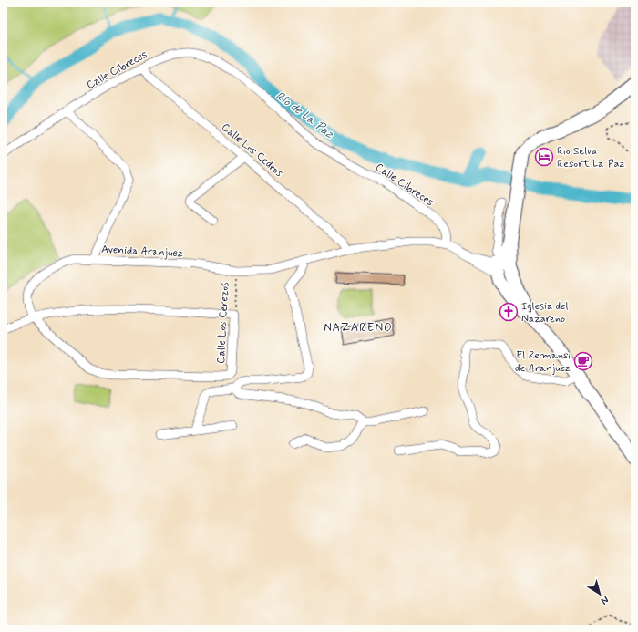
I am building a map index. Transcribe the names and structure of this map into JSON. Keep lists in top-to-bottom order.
{
  "streets": {
    "street": [
      "Calle Cibreces",
      "Calle Los Cedros",
      "Avenida Aranjuez",
      "Calle Los Cerezos"
    ]
  },
  "crossings": [
    ["Calle Cibreces", "Calle Los Cedros"],
    ["Calle Cibreces", "Avenida Aranjuez"],
    ["Calle Los Cedros", "Avenida Aranjuez"],
    ["Avenida Aranjuez", "Calle Los Cerezos"]
  ],
  "districts": ["NAZARENO"],
  "water": ["Río de La Paz"],
  "places": {
    "hotel": ["Rio Selva Resort La Paz"],
    "church": ["Iglesia del Nazareno"],
    "cafe": ["El Remansi de Aranjuez"]
  },
  "north": "bottom right"
}
